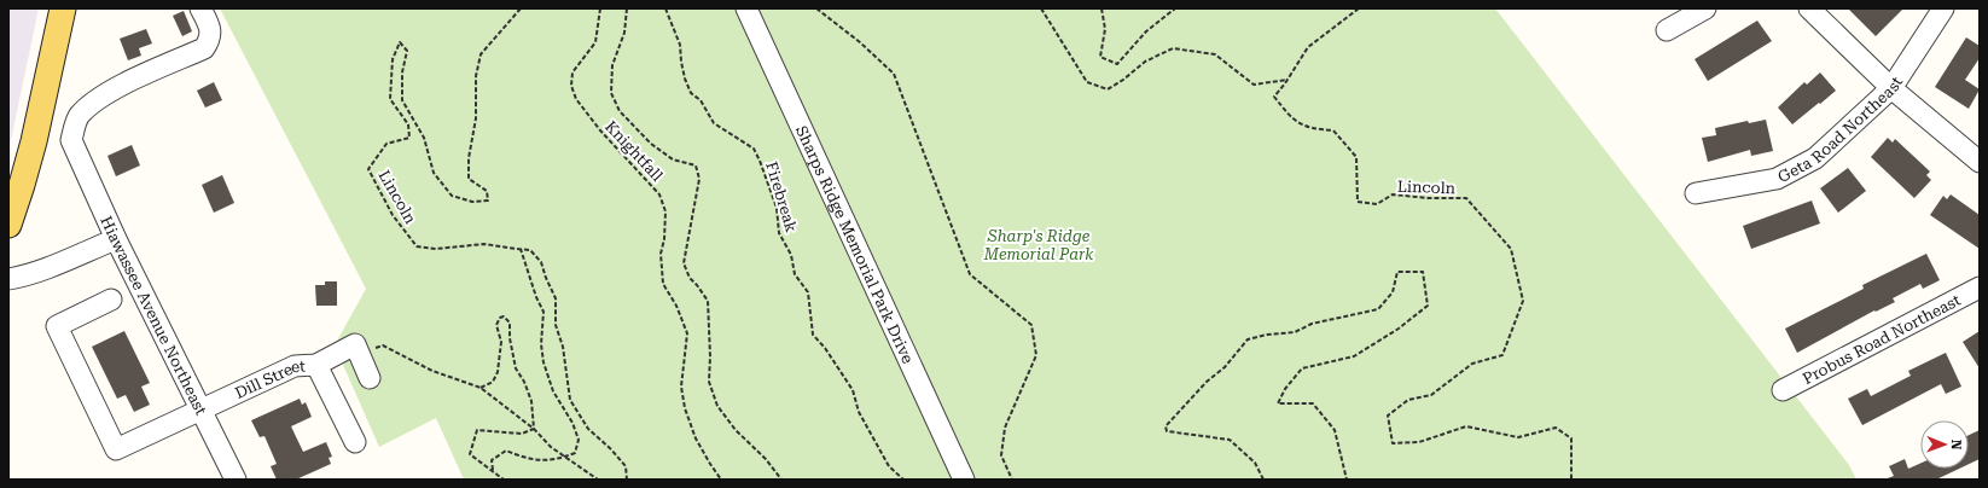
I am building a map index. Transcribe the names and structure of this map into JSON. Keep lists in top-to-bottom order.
{
  "streets": {
    "street": [
      "Geta Road Northeast",
      "Sharps Ridge Memorial Park Drive",
      "Hiawassee Avenue Northeast",
      "Probus Road Northeast",
      "Dill Street"
    ],
    "path": ["Knightfall", "Lincoln", "Firebreak"]
  },
  "crossings": [
    ["Hiawassee Avenue Northeast", "Dill Street"]
  ],
  "parks": ["Sharp's Ridge Memorial Park"],
  "north": "right"
}
